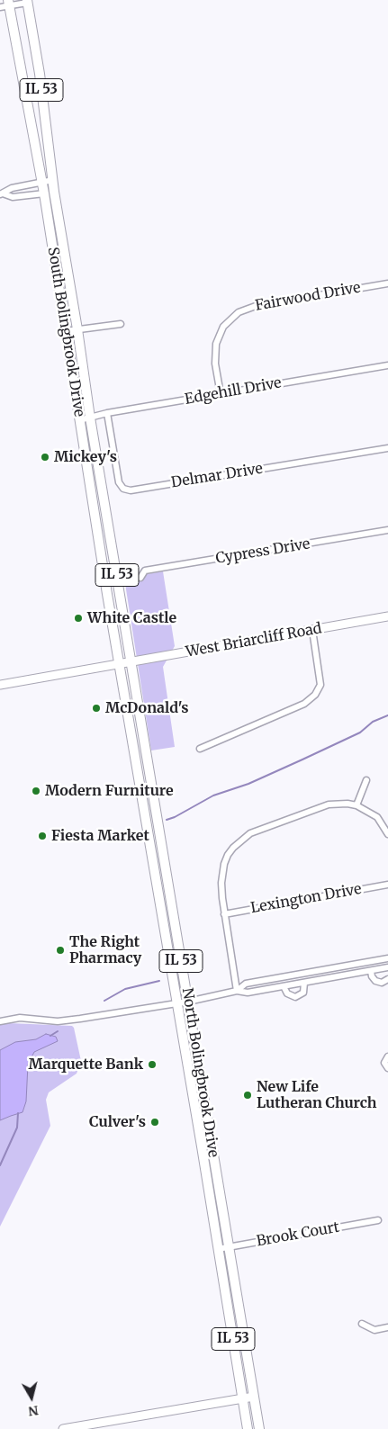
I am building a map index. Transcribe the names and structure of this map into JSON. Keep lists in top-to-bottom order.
{
  "streets": {
    "main road": ["IL 53", "South Bolingbrook Drive", "North Bolingbrook Drive"],
    "street": [
      "Fairwood Drive",
      "Edgehill Drive",
      "Delmar Drive",
      "Cypress Drive",
      "West Briarcliff Road",
      "Lexington Drive",
      "Brook Court"
    ]
  },
  "crossings": [
    ["Fairwood Drive", "Edgehill Drive"],
    ["South Bolingbrook Drive", "Edgehill Drive"],
    ["South Bolingbrook Drive", "West Briarcliff Road"],
    ["South Bolingbrook Drive", "North Bolingbrook Drive"],
    ["Edgehill Drive", "Delmar Drive"],
    ["West Briarcliff Road", "North Bolingbrook Drive"],
    ["North Bolingbrook Drive", "Brook Court"]
  ],
  "places": [
    "Mickey's",
    "White Castle",
    "McDonald's",
    "Modern Furniture",
    "Fiesta Market",
    "The Right Pharmacy",
    "Marquette Bank",
    "New Life Lutheran Church",
    "Culver's"
  ],
  "north": "bottom"
}
